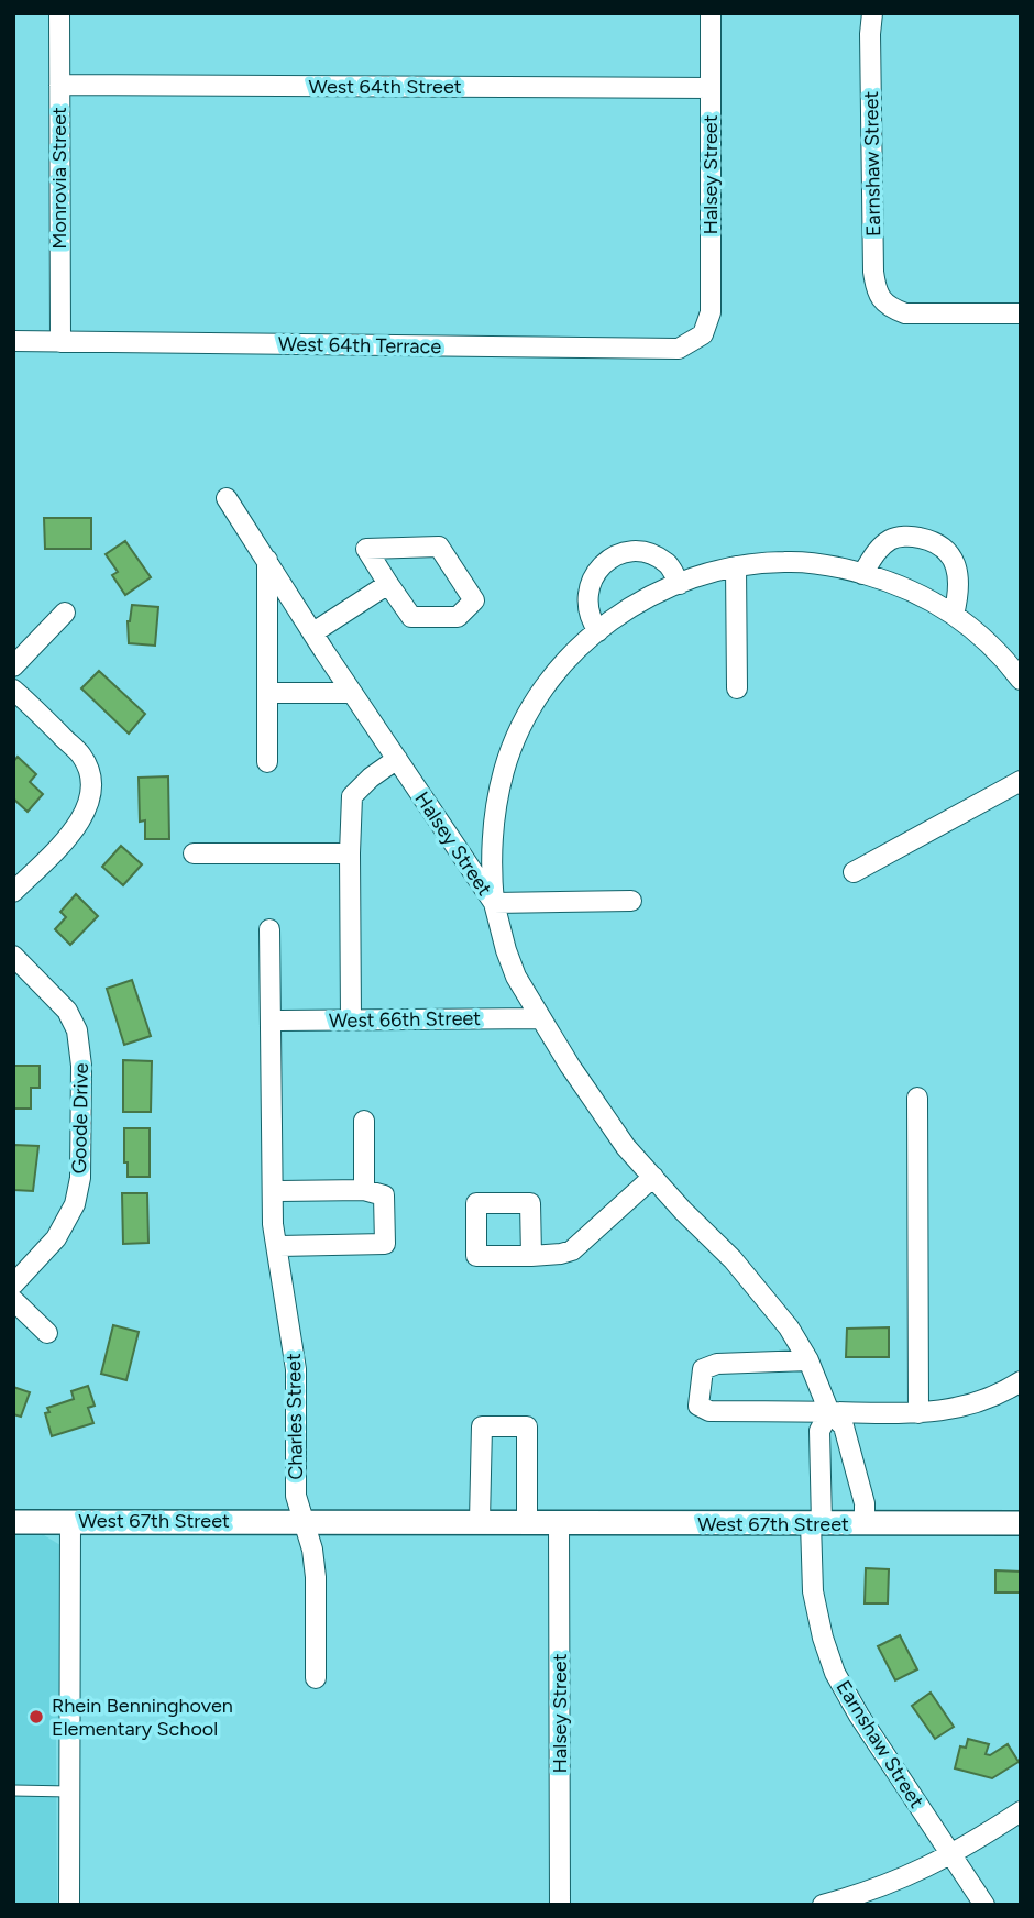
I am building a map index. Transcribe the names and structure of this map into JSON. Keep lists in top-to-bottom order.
{
  "streets": {
    "street": [
      "West 64th Street",
      "Earnshaw Street",
      "Halsey Street",
      "Monrovia Street",
      "West 64th Terrace",
      "West 66th Street",
      "Goode Drive",
      "Charles Street",
      "West 67th Street"
    ]
  },
  "crossings": [
    ["West 64th Street", "Halsey Street"],
    ["West 64th Street", "Monrovia Street"],
    ["Earnshaw Street", "West 67th Street"],
    ["Halsey Street", "West 64th Terrace"],
    ["Halsey Street", "West 66th Street"],
    ["Halsey Street", "West 67th Street"],
    ["Monrovia Street", "West 64th Terrace"],
    ["West 66th Street", "Charles Street"],
    ["Charles Street", "West 67th Street"]
  ],
  "places": ["Rhein Benninghoven Elementary School"]
}
